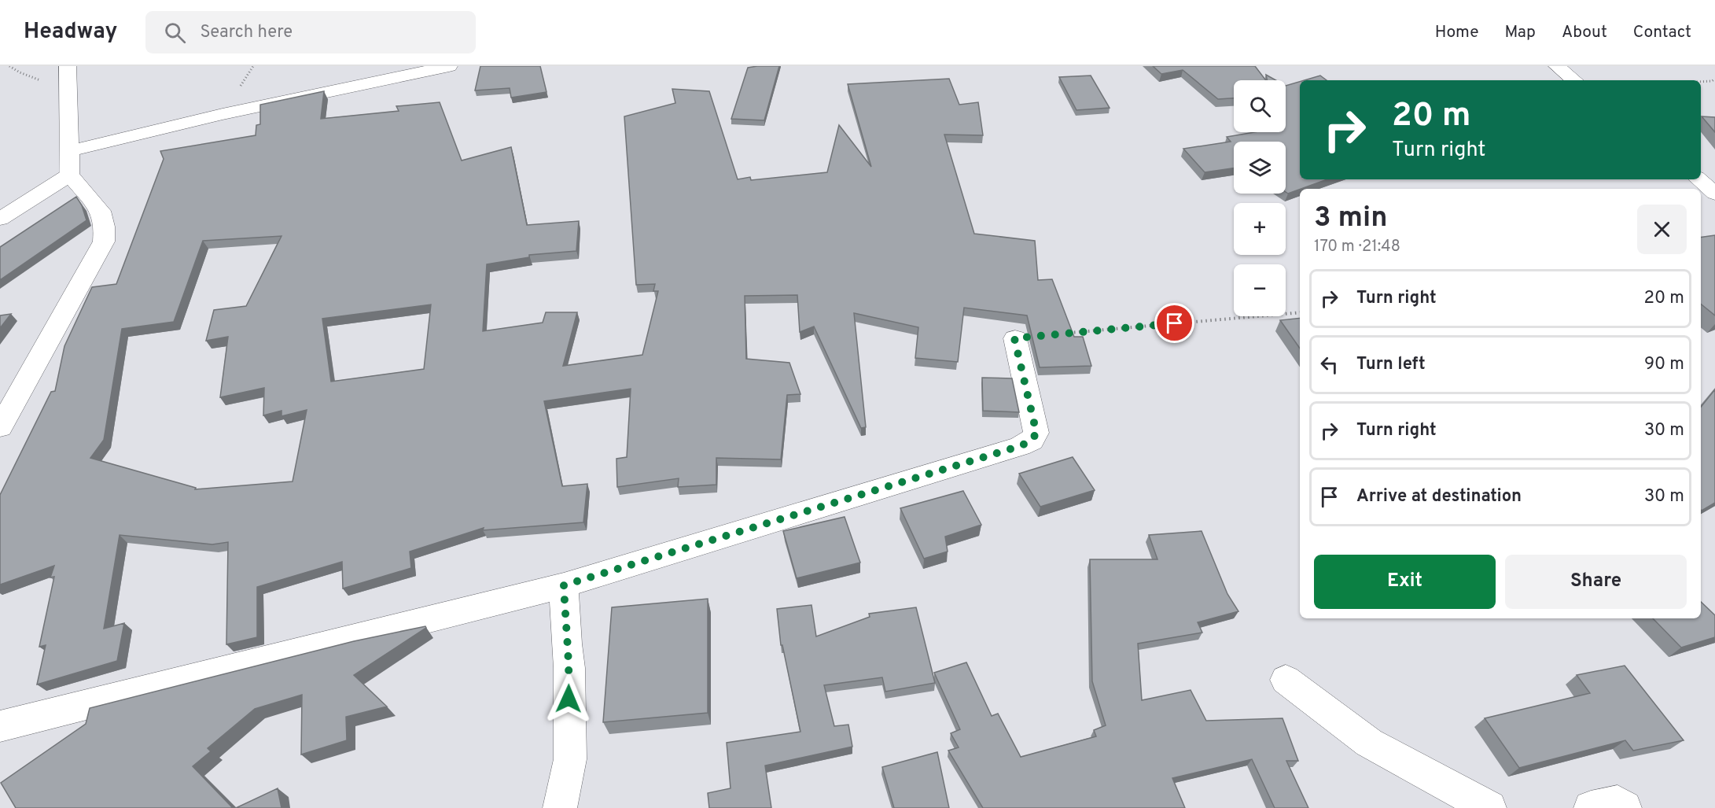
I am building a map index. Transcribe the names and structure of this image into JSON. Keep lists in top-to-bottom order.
{
  "page": {
    "header": "Headway",
    "search": "Search here",
    "nav": [
      "Home",
      "Map",
      "About",
      "Contact"
    ],
    "map_buttons": ["+", "−"],
    "turn": ["20 m", "Turn right"],
    "heading": ["3 min", "170 m · 21:48"],
    "list": [
      {
        "name": "Turn right",
        "value": "20 m"
      },
      {
        "name": "Turn left",
        "value": "90 m"
      },
      {
        "name": "Turn right",
        "value": "30 m"
      },
      {
        "name": "Arrive at destination",
        "value": "30 m"
      }
    ],
    "buttons": ["Exit", "Share"]
  }
}
